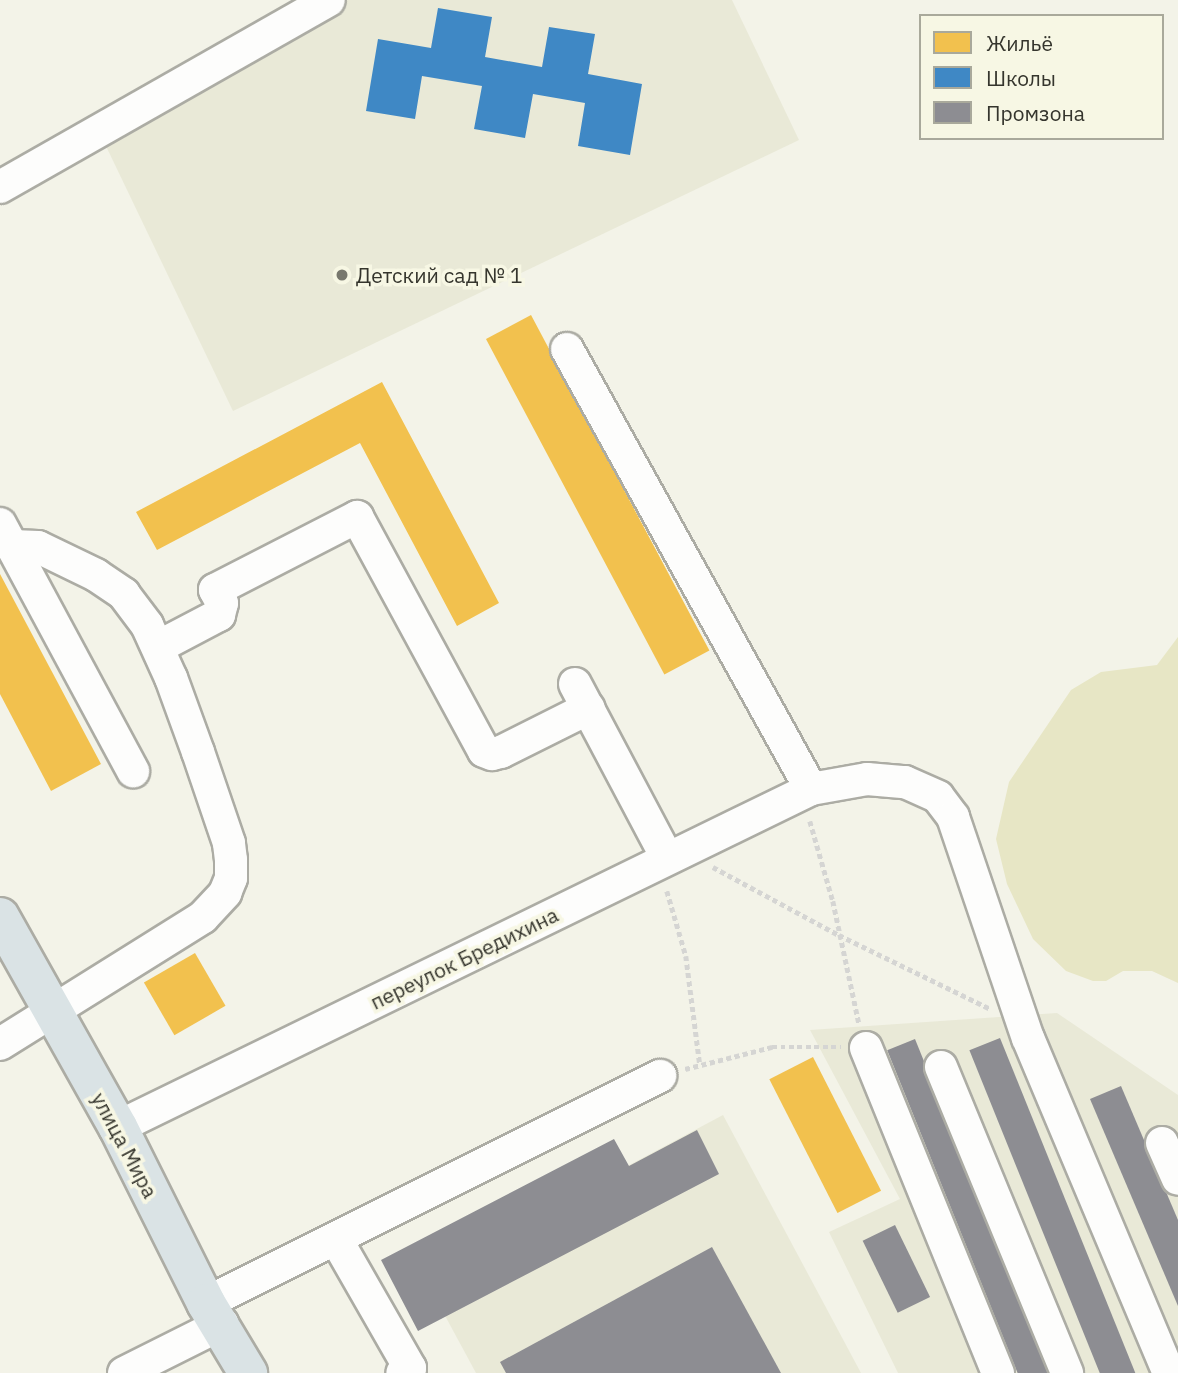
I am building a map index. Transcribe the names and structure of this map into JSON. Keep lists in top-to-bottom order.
{
  "streets": {
    "main road": ["улица Мира"],
    "street": ["переулок Бредихина"]
  },
  "crossings": [
    ["переулок Бредихина", "улица Мира"]
  ],
  "places": ["Детский сад № 1"],
  "legend": ["Жильё", "Школы", "Промзона"]
}
